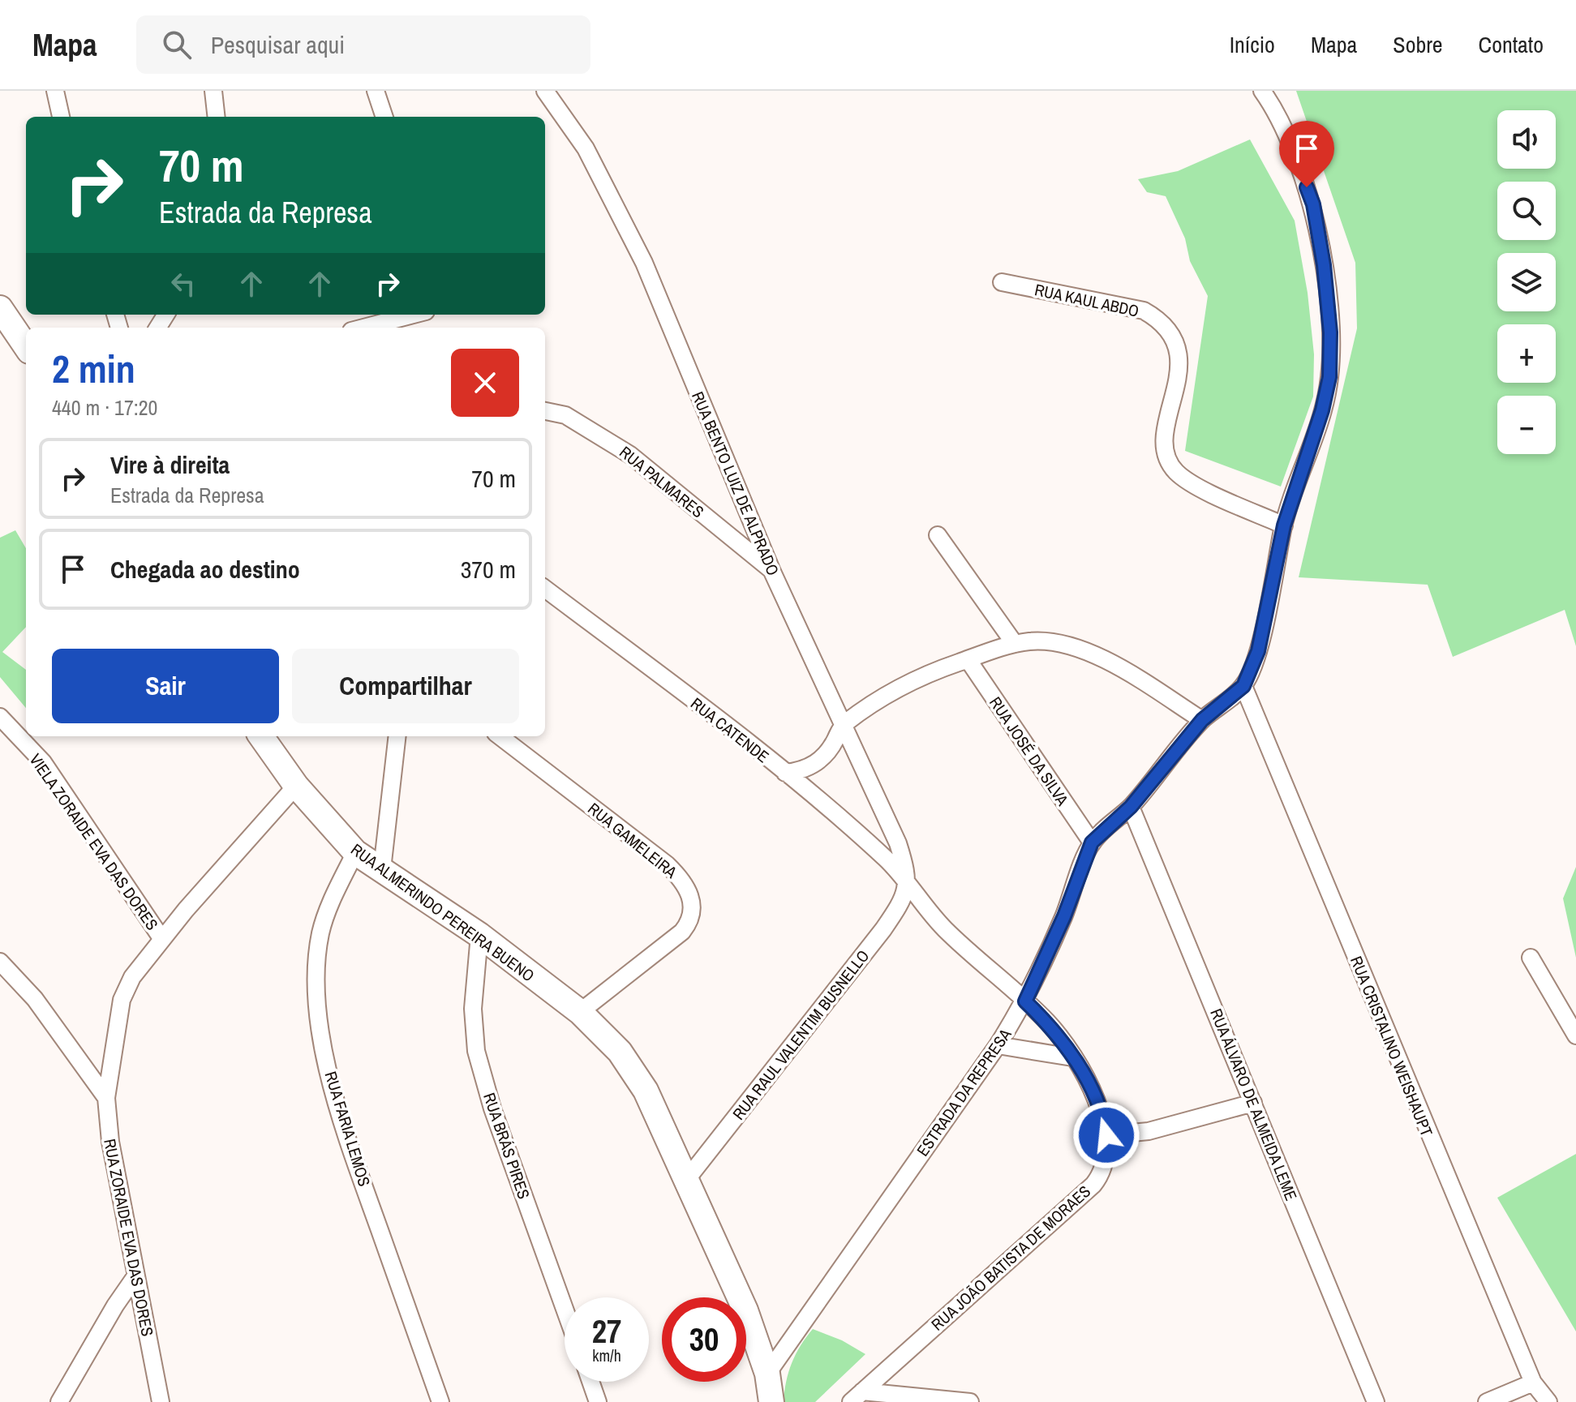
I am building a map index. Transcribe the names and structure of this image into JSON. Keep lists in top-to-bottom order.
{
  "streets": {
    "main road": ["RUA ALMERINDO PEREIRA BUENO"],
    "street": [
      "RUA KAUL ABDO",
      "RUA PALMARES",
      "RUA BENTO LUIZ DE ALPRADO",
      "RUA CATENDE",
      "RUA JOSÉ DA SILVA",
      "RUA GAMELEIRA",
      "VIELA ZORAIDE EVA DAS DORES",
      "RUA RAUL VALENTIM BUSNELLO",
      "RUA CRISTALINO WEISHAUPT",
      "ESTRADA DA REPRESA",
      "RUA ÁLVARO DE ALMEIDA LEME",
      "RUA FARIA LEMOS",
      "RUA BRÁS PIRES",
      "RUA ZORAIDE EVA DAS DORES",
      "RUA JOÃO BATISTA DE MORAES"
    ]
  },
  "crossings": [
    ["RUA KAUL ABDO", "ESTRADA DA REPRESA"],
    ["RUA PALMARES", "RUA BENTO LUIZ DE ALPRADO"],
    ["RUA BENTO LUIZ DE ALPRADO", "RUA CATENDE"],
    ["RUA BENTO LUIZ DE ALPRADO", "RUA RAUL VALENTIM BUSNELLO"],
    ["RUA BENTO LUIZ DE ALPRADO", "RUA JOÃO BATISTA DE MORAES"],
    ["RUA CATENDE", "RUA RAUL VALENTIM BUSNELLO"],
    ["RUA CATENDE", "RUA JOÃO BATISTA DE MORAES"],
    ["RUA JOSÉ DA SILVA", "ESTRADA DA REPRESA"],
    ["RUA GAMELEIRA", "RUA ALMERINDO PEREIRA BUENO"],
    ["VIELA ZORAIDE EVA DAS DORES", "RUA ZORAIDE EVA DAS DORES"],
    ["RUA ALMERINDO PEREIRA BUENO", "RUA RAUL VALENTIM BUSNELLO"],
    ["RUA ALMERINDO PEREIRA BUENO", "ESTRADA DA REPRESA"],
    ["RUA ALMERINDO PEREIRA BUENO", "RUA FARIA LEMOS"],
    ["RUA ALMERINDO PEREIRA BUENO", "RUA BRÁS PIRES"],
    ["RUA ALMERINDO PEREIRA BUENO", "RUA ZORAIDE EVA DAS DORES"],
    ["RUA RAUL VALENTIM BUSNELLO", "RUA JOÃO BATISTA DE MORAES"],
    ["RUA CRISTALINO WEISHAUPT", "ESTRADA DA REPRESA"],
    ["ESTRADA DA REPRESA", "RUA ÁLVARO DE ALMEIDA LEME"],
    ["ESTRADA DA REPRESA", "RUA JOÃO BATISTA DE MORAES"]
  ],
  "page": {
    "header": "Mapa",
    "search": "Pesquisar aqui",
    "nav": [
      "Início",
      "Mapa",
      "Sobre",
      "Contato"
    ],
    "map_buttons": ["+", "−"],
    "turn": ["70 m", "Estrada da Represa"],
    "heading": ["2 min", "440 m · 17:20"],
    "list": [
      {
        "name": "Vire à direita",
        "note": "Estrada da Represa",
        "value": "70 m"
      },
      {
        "name": "Chegada ao destino",
        "value": "370 m"
      }
    ],
    "buttons": ["Sair", "Compartilhar"],
    "speed": "27 km/h",
    "limit": "30"
  }
}
